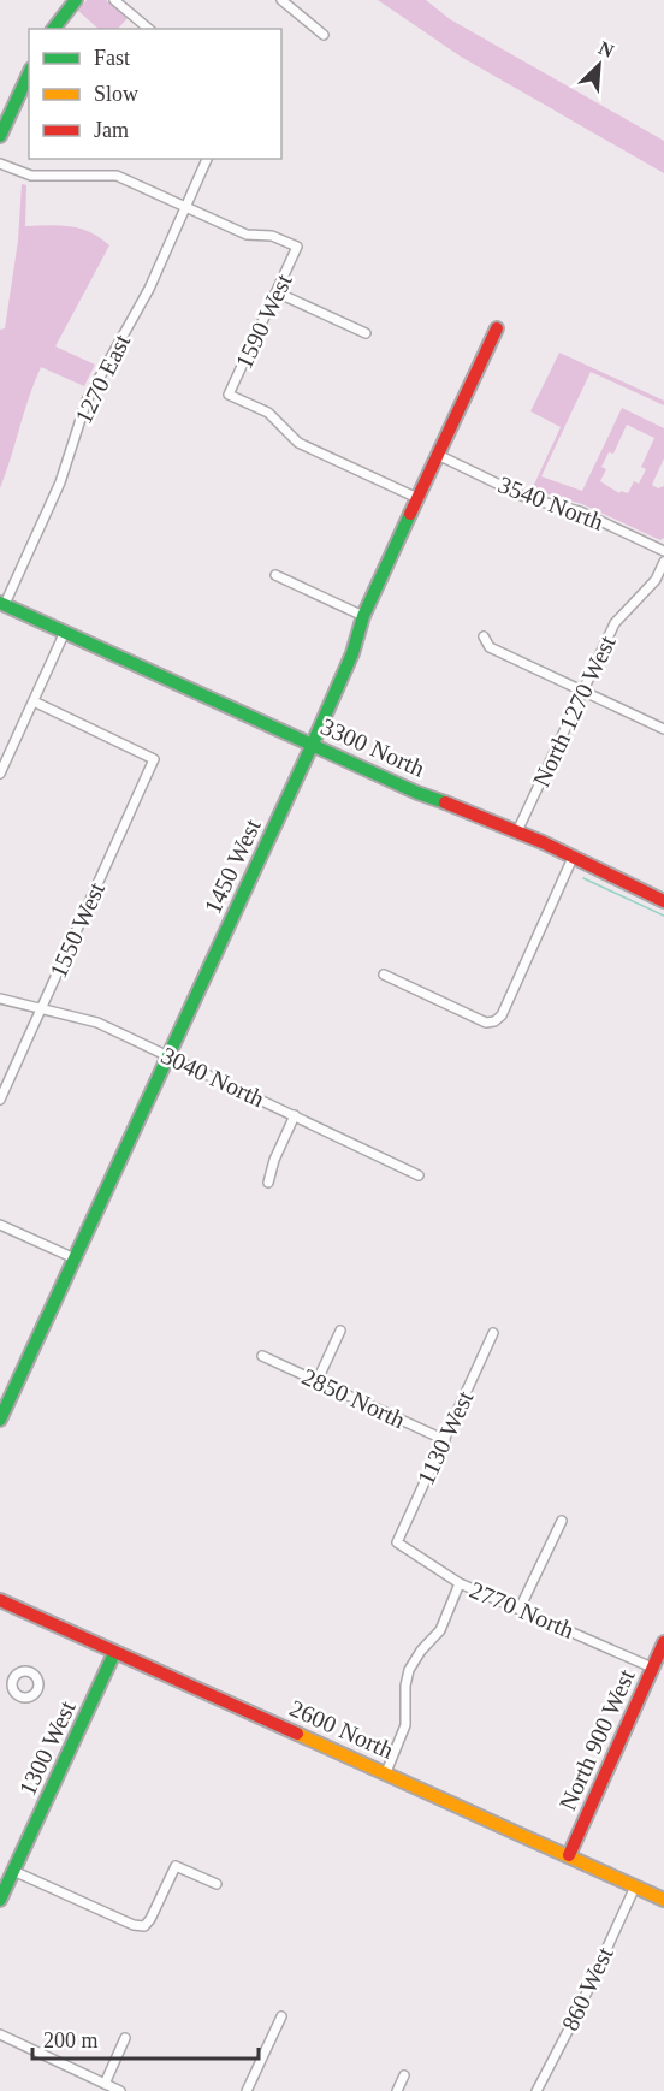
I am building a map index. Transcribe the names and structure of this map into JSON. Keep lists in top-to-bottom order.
{
  "streets": {
    "street": [
      "1590 West",
      "1270 East",
      "3540 North",
      "North 1270 West",
      "3300 North",
      "1450 West",
      "1550 West",
      "3040 North",
      "2850 North",
      "1130 West",
      "2770 North",
      "2600 North",
      "North 900 West",
      "1300 West",
      "860 West"
    ]
  },
  "crossings": [
    ["1590 West", "1270 East"],
    ["1590 West", "1450 West"],
    ["1270 East", "3300 North"],
    ["3540 North", "1450 West"],
    ["North 1270 West", "3300 North"],
    ["3300 North", "1450 West"],
    ["1450 West", "3040 North"],
    ["1550 West", "3040 North"],
    ["2850 North", "1130 West"],
    ["1130 West", "2770 North"],
    ["2770 North", "North 900 West"],
    ["2600 North", "North 900 West"],
    ["2600 North", "1300 West"],
    ["2600 North", "860 West"]
  ],
  "legend": ["Fast", "Slow", "Jam"],
  "scale_bar": "200 m",
  "north": "top right"
}
